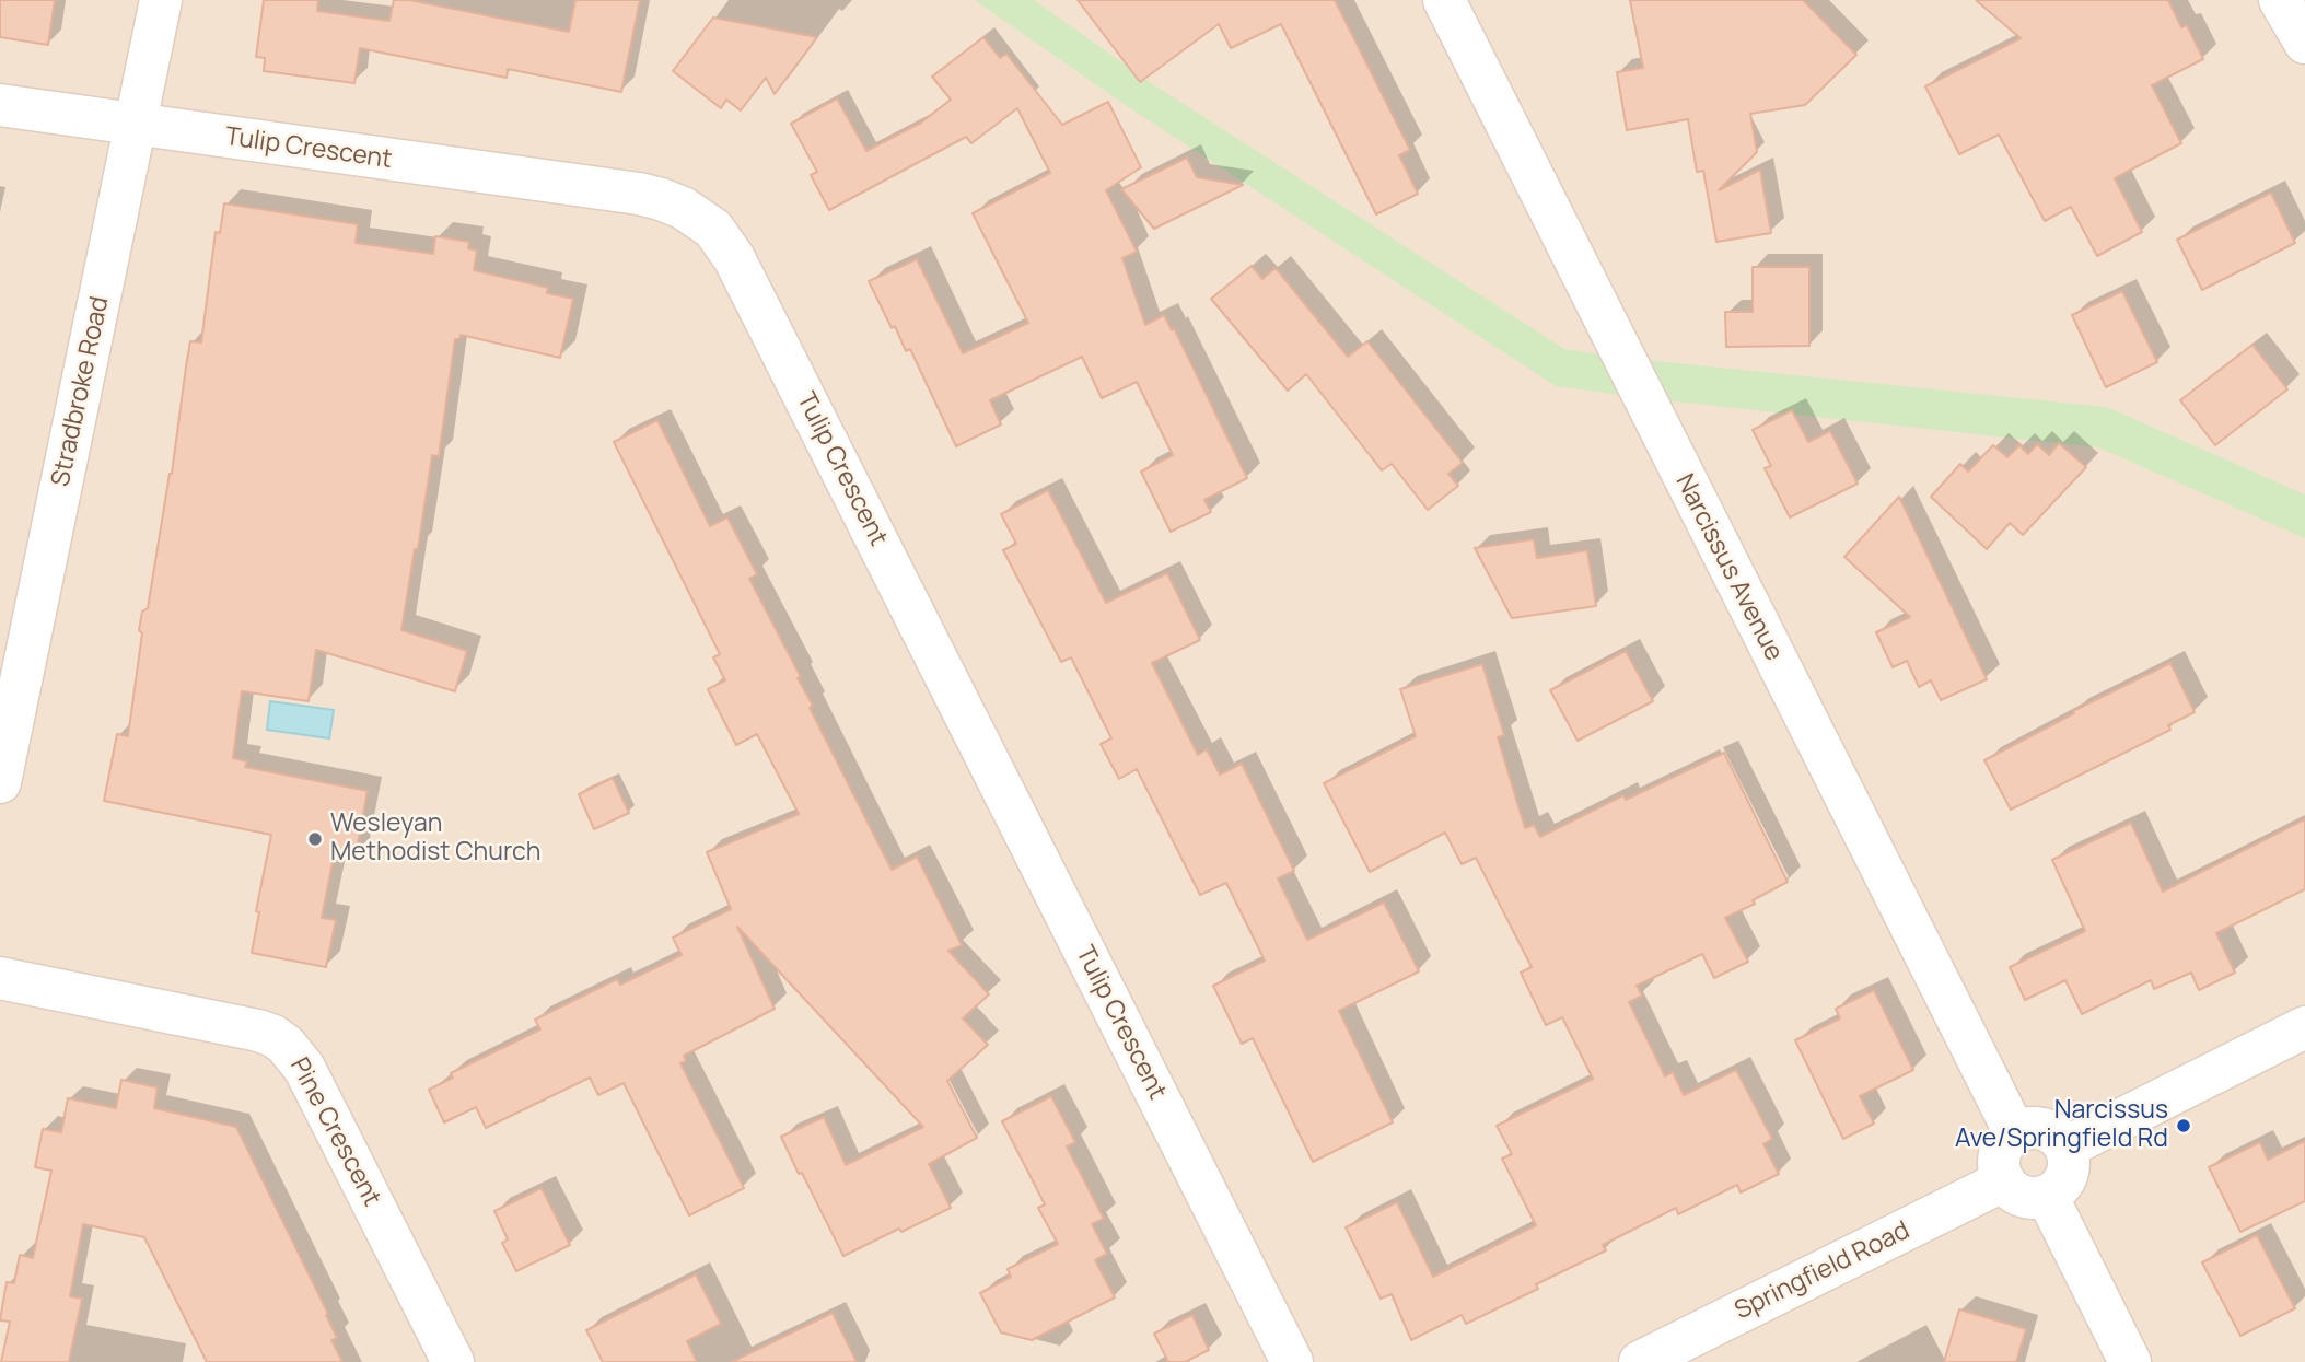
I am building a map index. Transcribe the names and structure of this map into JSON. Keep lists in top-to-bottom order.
{
  "streets": {
    "street": [
      "Tulip Crescent",
      "Stradbroke Road",
      "Narcissus Avenue",
      "Pine Crescent",
      "Springfield Road"
    ]
  },
  "crossings": [
    ["Tulip Crescent", "Stradbroke Road"],
    ["Narcissus Avenue", "Springfield Road"]
  ],
  "places": ["Wesleyan Methodist Church", "Narcissus Ave/Springfield Rd"]
}
